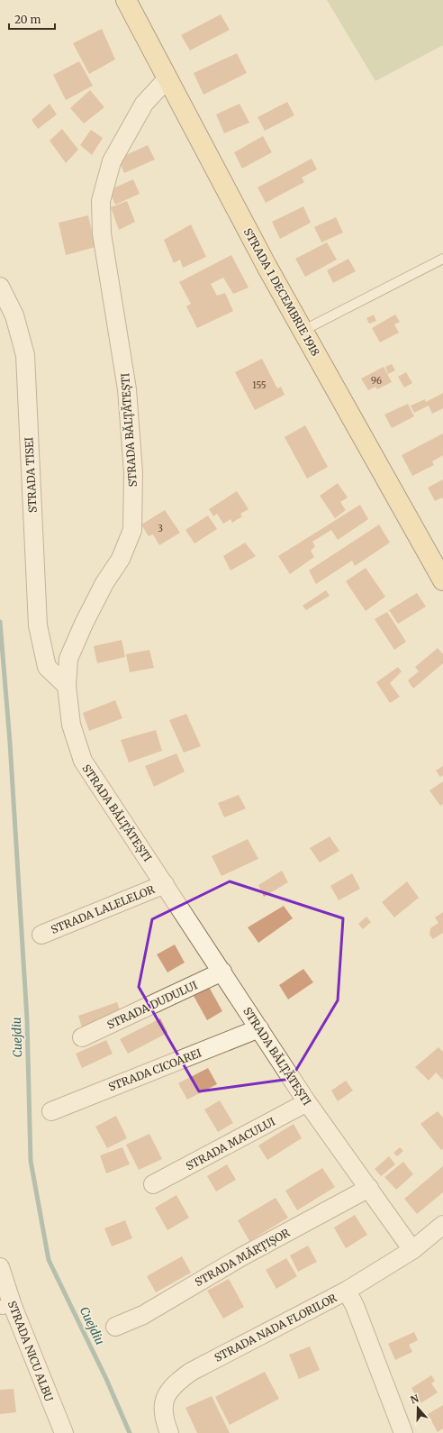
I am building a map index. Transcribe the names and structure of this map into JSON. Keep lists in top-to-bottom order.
{
  "streets": {
    "main road": ["STRADA 1 DECEMBRIE 1918"],
    "street": [
      "STRADA BĂLȚĂTEȘTI",
      "STRADA TISEI",
      "STRADA LALELELOR",
      "STRADA DUDULUI",
      "STRADA CICOAREI",
      "STRADA MACULUI",
      "STRADA MĂRȚIȘOR",
      "STRADA NADA FLORILOR",
      "STRADA NICU ALBU"
    ]
  },
  "crossings": [
    ["STRADA 1 DECEMBRIE 1918", "STRADA BĂLȚĂTEȘTI"],
    ["STRADA BĂLȚĂTEȘTI", "STRADA TISEI"],
    ["STRADA BĂLȚĂTEȘTI", "STRADA LALELELOR"],
    ["STRADA BĂLȚĂTEȘTI", "STRADA DUDULUI"],
    ["STRADA BĂLȚĂTEȘTI", "STRADA CICOAREI"],
    ["STRADA BĂLȚĂTEȘTI", "STRADA MACULUI"],
    ["STRADA BĂLȚĂTEȘTI", "STRADA MĂRȚIȘOR"],
    ["STRADA BĂLȚĂTEȘTI", "STRADA NADA FLORILOR"]
  ],
  "water": ["Cuejdiu"],
  "house_numbers": ["96", "155", "3"],
  "scale_bar": "20 m",
  "north": "top"
}
